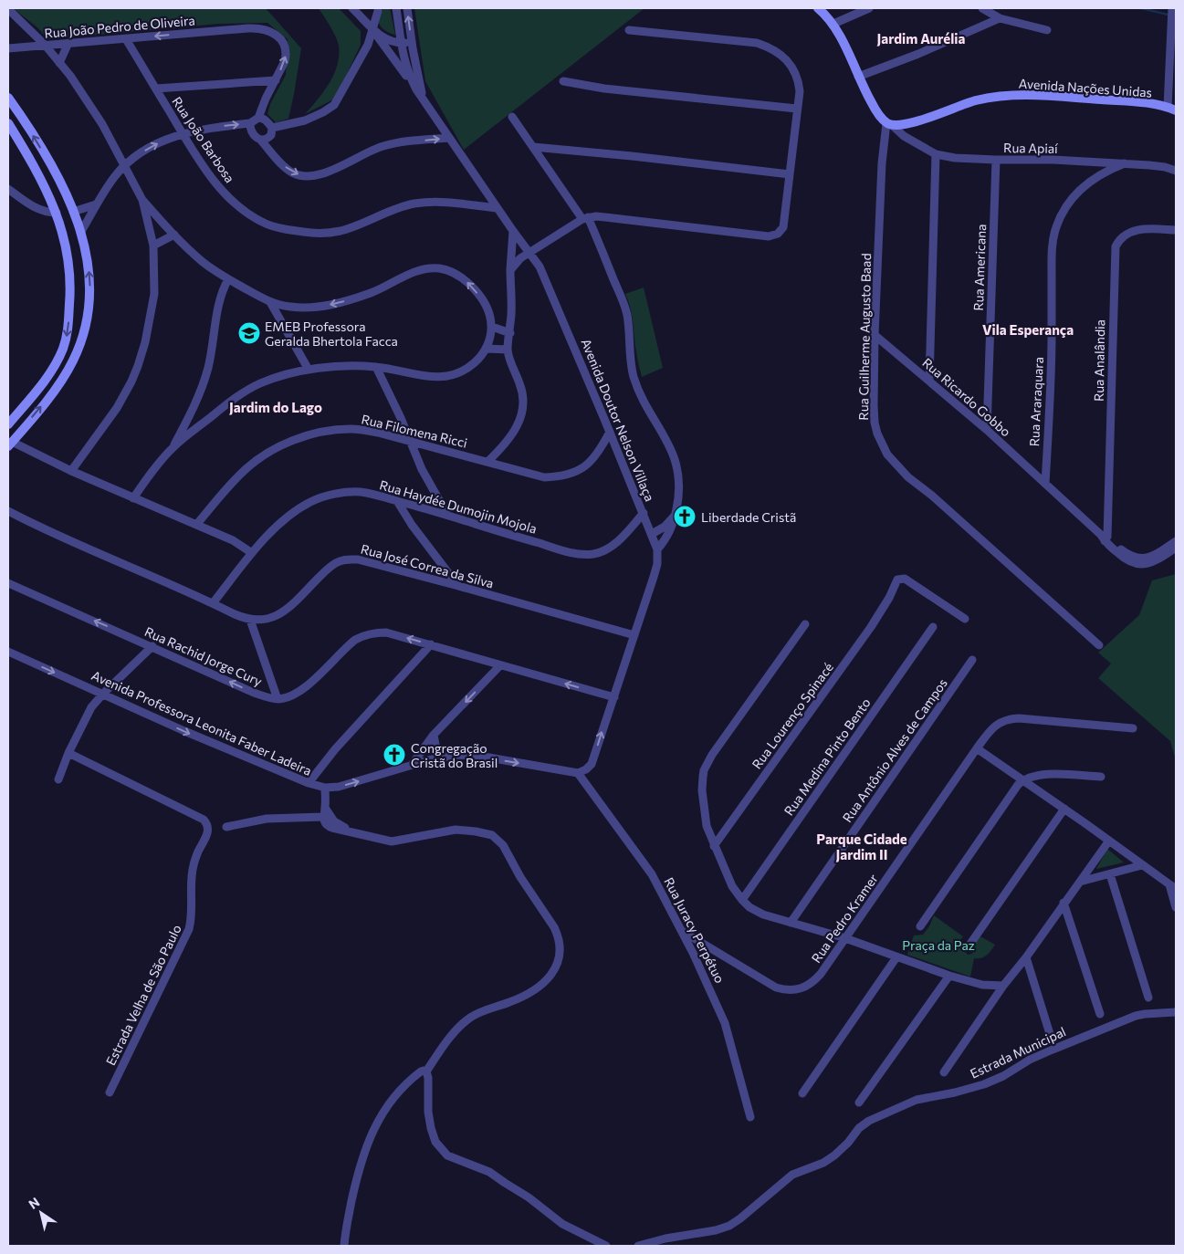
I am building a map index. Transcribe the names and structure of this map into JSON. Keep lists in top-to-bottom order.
{
  "streets": {
    "main road": ["Avenida Nações Unidas"],
    "street": [
      "Rua João Pedro de Oliveira",
      "Rua João Barbosa",
      "Rua Apiaí",
      "Rua Americana",
      "Rua Guilherme Augusto Baad",
      "Rua Analândia",
      "Rua Ricardo Gobbo",
      "Rua Araraquara",
      "Avenida Doutor Nelson Villaça",
      "Rua Filomena Ricci",
      "Rua Haydée Dumojin Mojola",
      "Rua José Correa da Silva",
      "Rua Rachid Jorge Cury",
      "Rua Lourenço Spinacé",
      "Avenida Professora Leonita Faber Ladeira",
      "Rua Antônio Alves de Campos",
      "Rua Medina Pinto Bento",
      "Rua Pedro Kramer",
      "Rua Juracy Perpétuo",
      "Estrada Velha de São Paulo",
      "Estrada Municipal"
    ]
  },
  "crossings": [
    ["Rua João Pedro de Oliveira", "Rua João Barbosa"],
    ["Avenida Nações Unidas", "Rua Apiaí"],
    ["Avenida Nações Unidas", "Rua Guilherme Augusto Baad"],
    ["Rua João Barbosa", "Avenida Doutor Nelson Villaça"],
    ["Rua Apiaí", "Rua Americana"],
    ["Rua Apiaí", "Rua Guilherme Augusto Baad"],
    ["Rua Apiaí", "Rua Araraquara"],
    ["Rua Americana", "Rua Ricardo Gobbo"],
    ["Rua Guilherme Augusto Baad", "Rua Ricardo Gobbo"],
    ["Rua Analândia", "Rua Ricardo Gobbo"],
    ["Rua Ricardo Gobbo", "Rua Araraquara"],
    ["Avenida Doutor Nelson Villaça", "Rua Filomena Ricci"],
    ["Avenida Doutor Nelson Villaça", "Rua Haydée Dumojin Mojola"],
    ["Avenida Doutor Nelson Villaça", "Rua José Correa da Silva"],
    ["Avenida Doutor Nelson Villaça", "Avenida Professora Leonita Faber Ladeira"],
    ["Avenida Doutor Nelson Villaça", "Rua Juracy Perpétuo"],
    ["Rua Haydée Dumojin Mojola", "Rua José Correa da Silva"],
    ["Avenida Professora Leonita Faber Ladeira", "Rua Juracy Perpétuo"],
    ["Rua Pedro Kramer", "Rua Juracy Perpétuo"]
  ],
  "one_way": ["Rua Rachid Jorge Cury", "Avenida Professora Leonita Faber Ladeira"],
  "districts": [
    "Jardim Aurélia",
    "Vila Esperança",
    "Jardim do Lago",
    "Parque Cidade Jardim II"
  ],
  "parks": ["Praça da Paz"],
  "places": {
    "school or university": ["EMEB Professora Geralda Bhertola Facca"],
    "church": ["Liberdade Cristã", "Congregação Cristã do Brasil"]
  },
  "north": "top left"
}
